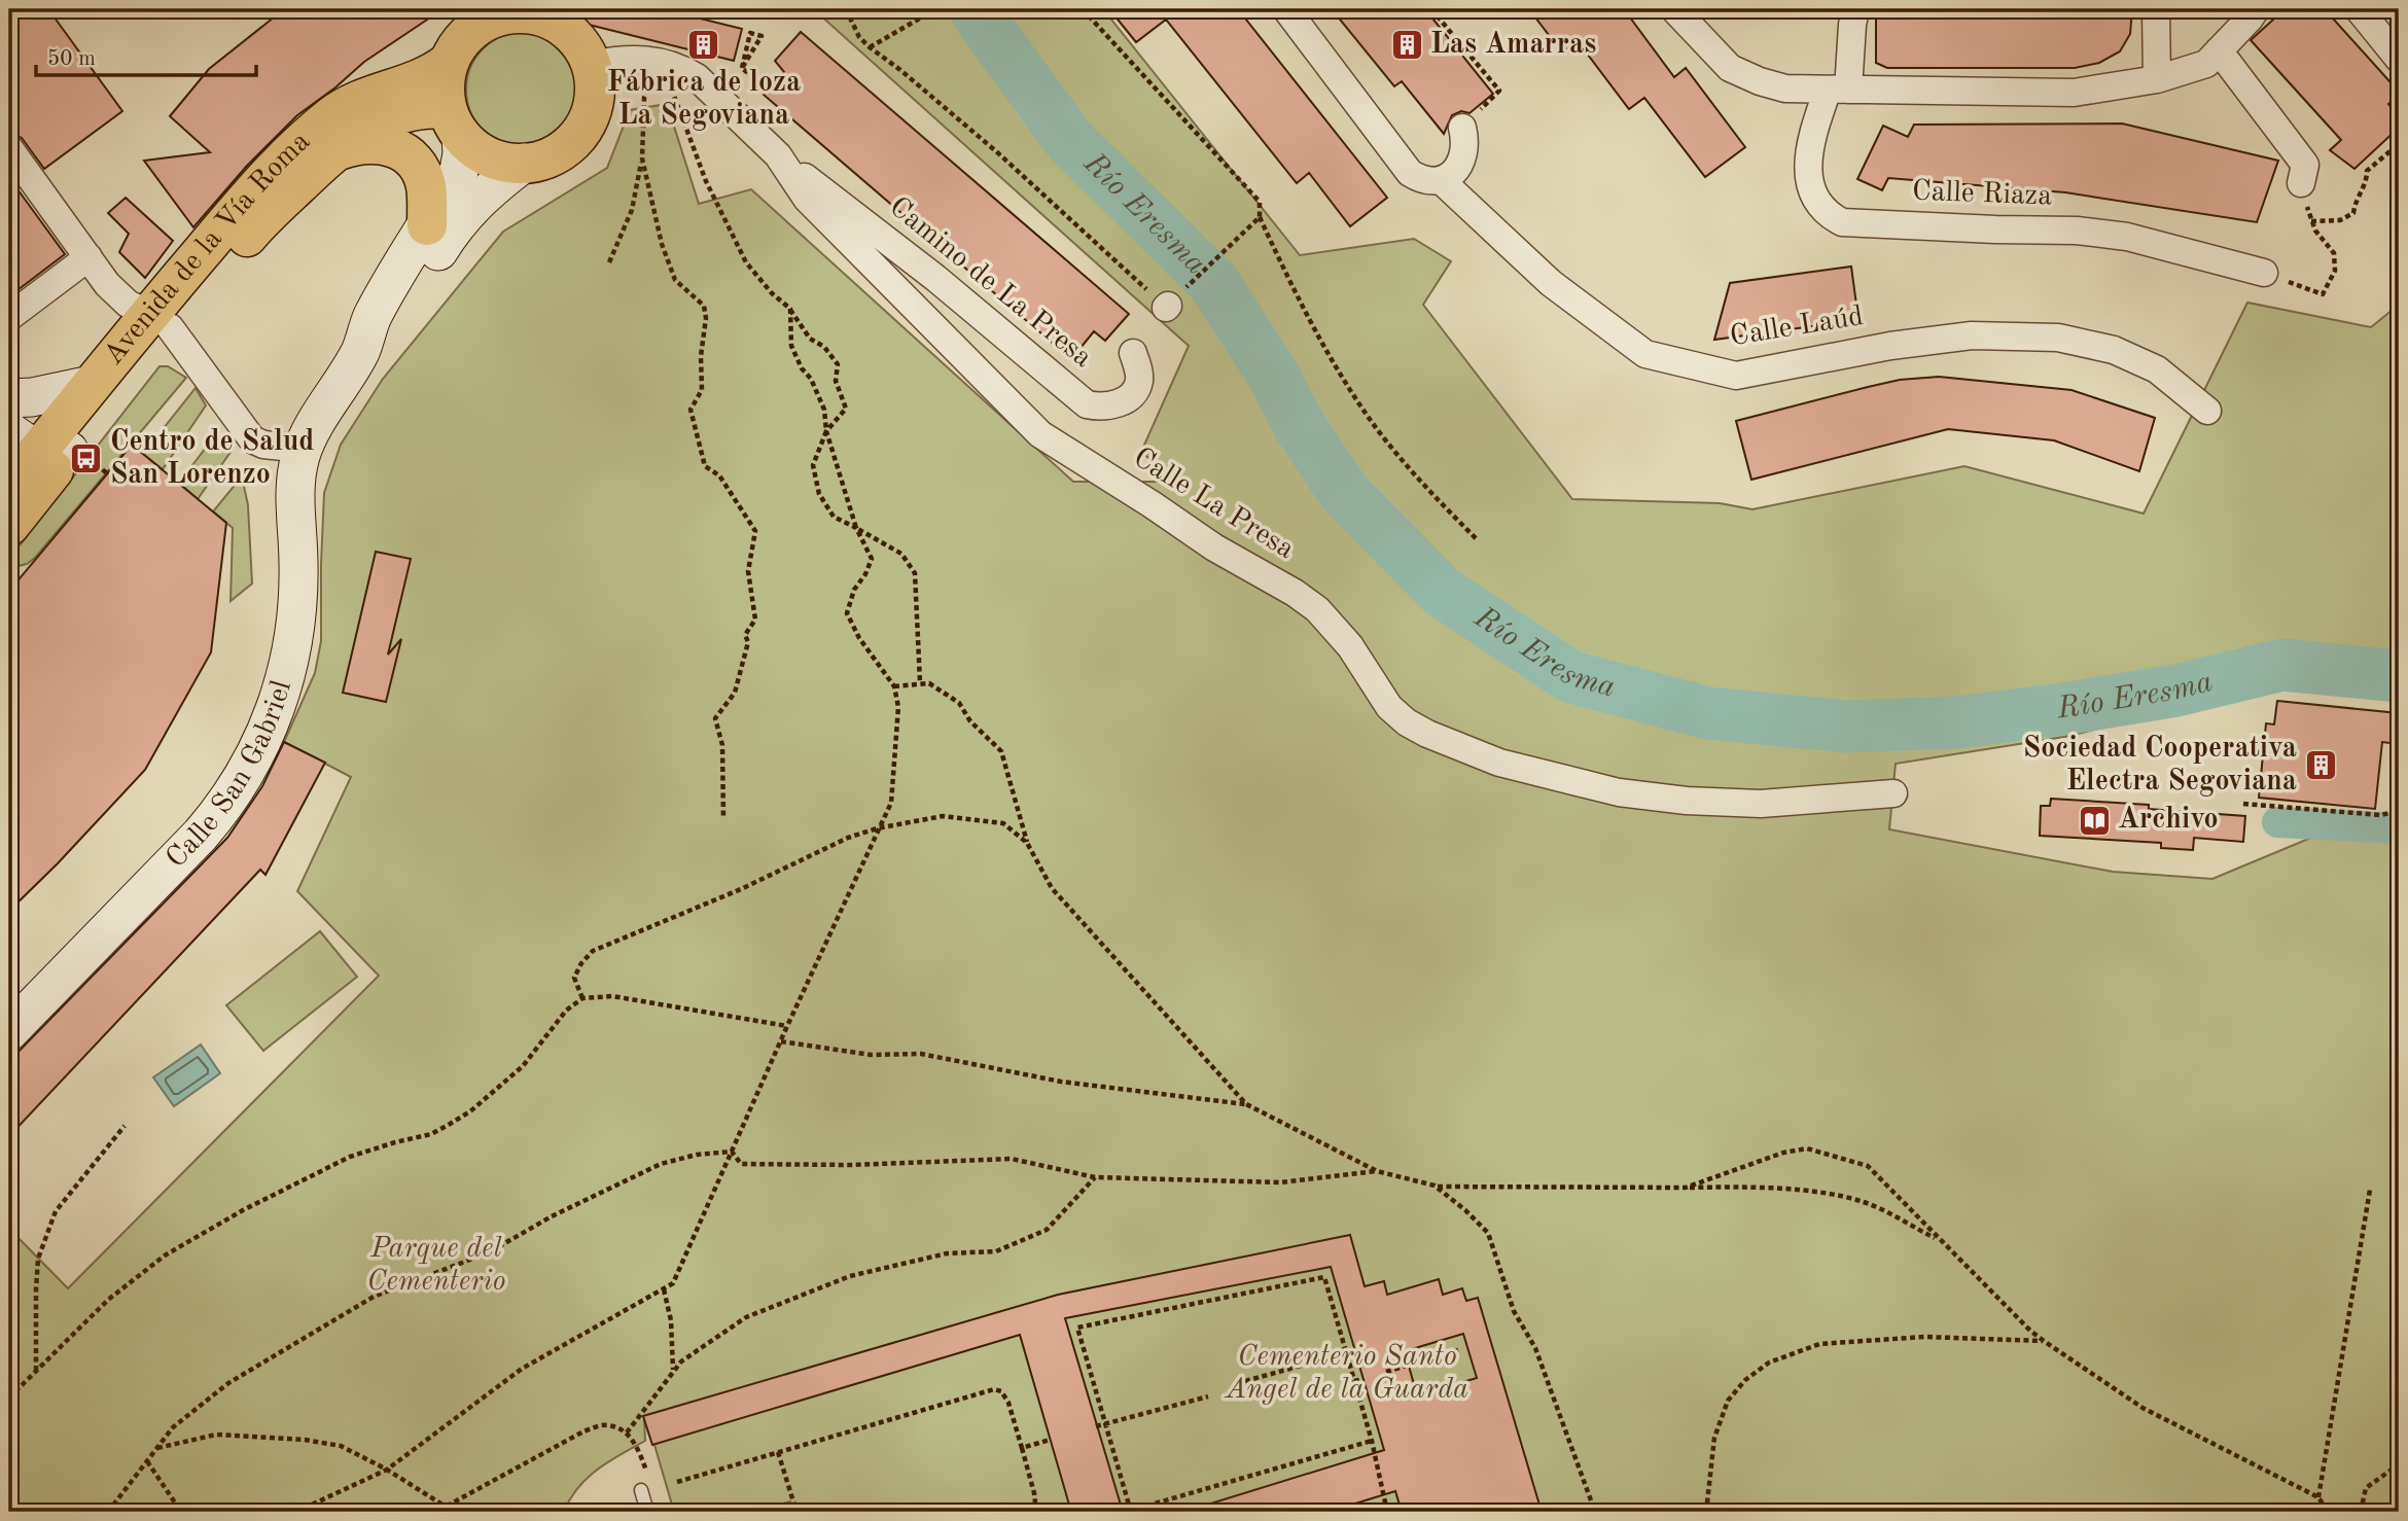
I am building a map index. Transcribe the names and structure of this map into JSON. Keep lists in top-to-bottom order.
{
  "streets": {
    "main road": ["Avenida de la Vía Roma", "Calle San Gabriel"],
    "street": [
      "Calle Riaza",
      "Camino de La Presa",
      "Calle Laúd",
      "Calle La Presa"
    ]
  },
  "crossings": [
    ["Avenida de la Vía Roma", "Calle La Presa"],
    ["Avenida de la Vía Roma", "Calle San Gabriel"],
    ["Camino de La Presa", "Calle La Presa"],
    ["Calle La Presa", "Calle San Gabriel"]
  ],
  "water": ["Río Eresma"],
  "parks": ["Parque del Cementerio", "Cementerio Santo Angel de la Guarda"],
  "places": {
    "building": ["Fábrica de loza La Segoviana", "Las Amarras", "Sociedad Cooperativa Electra Segoviana"],
    "bus stop": ["Centro de Salud San Lorenzo"],
    "library": ["Archivo"]
  },
  "scale_bar": "50 m"
}
